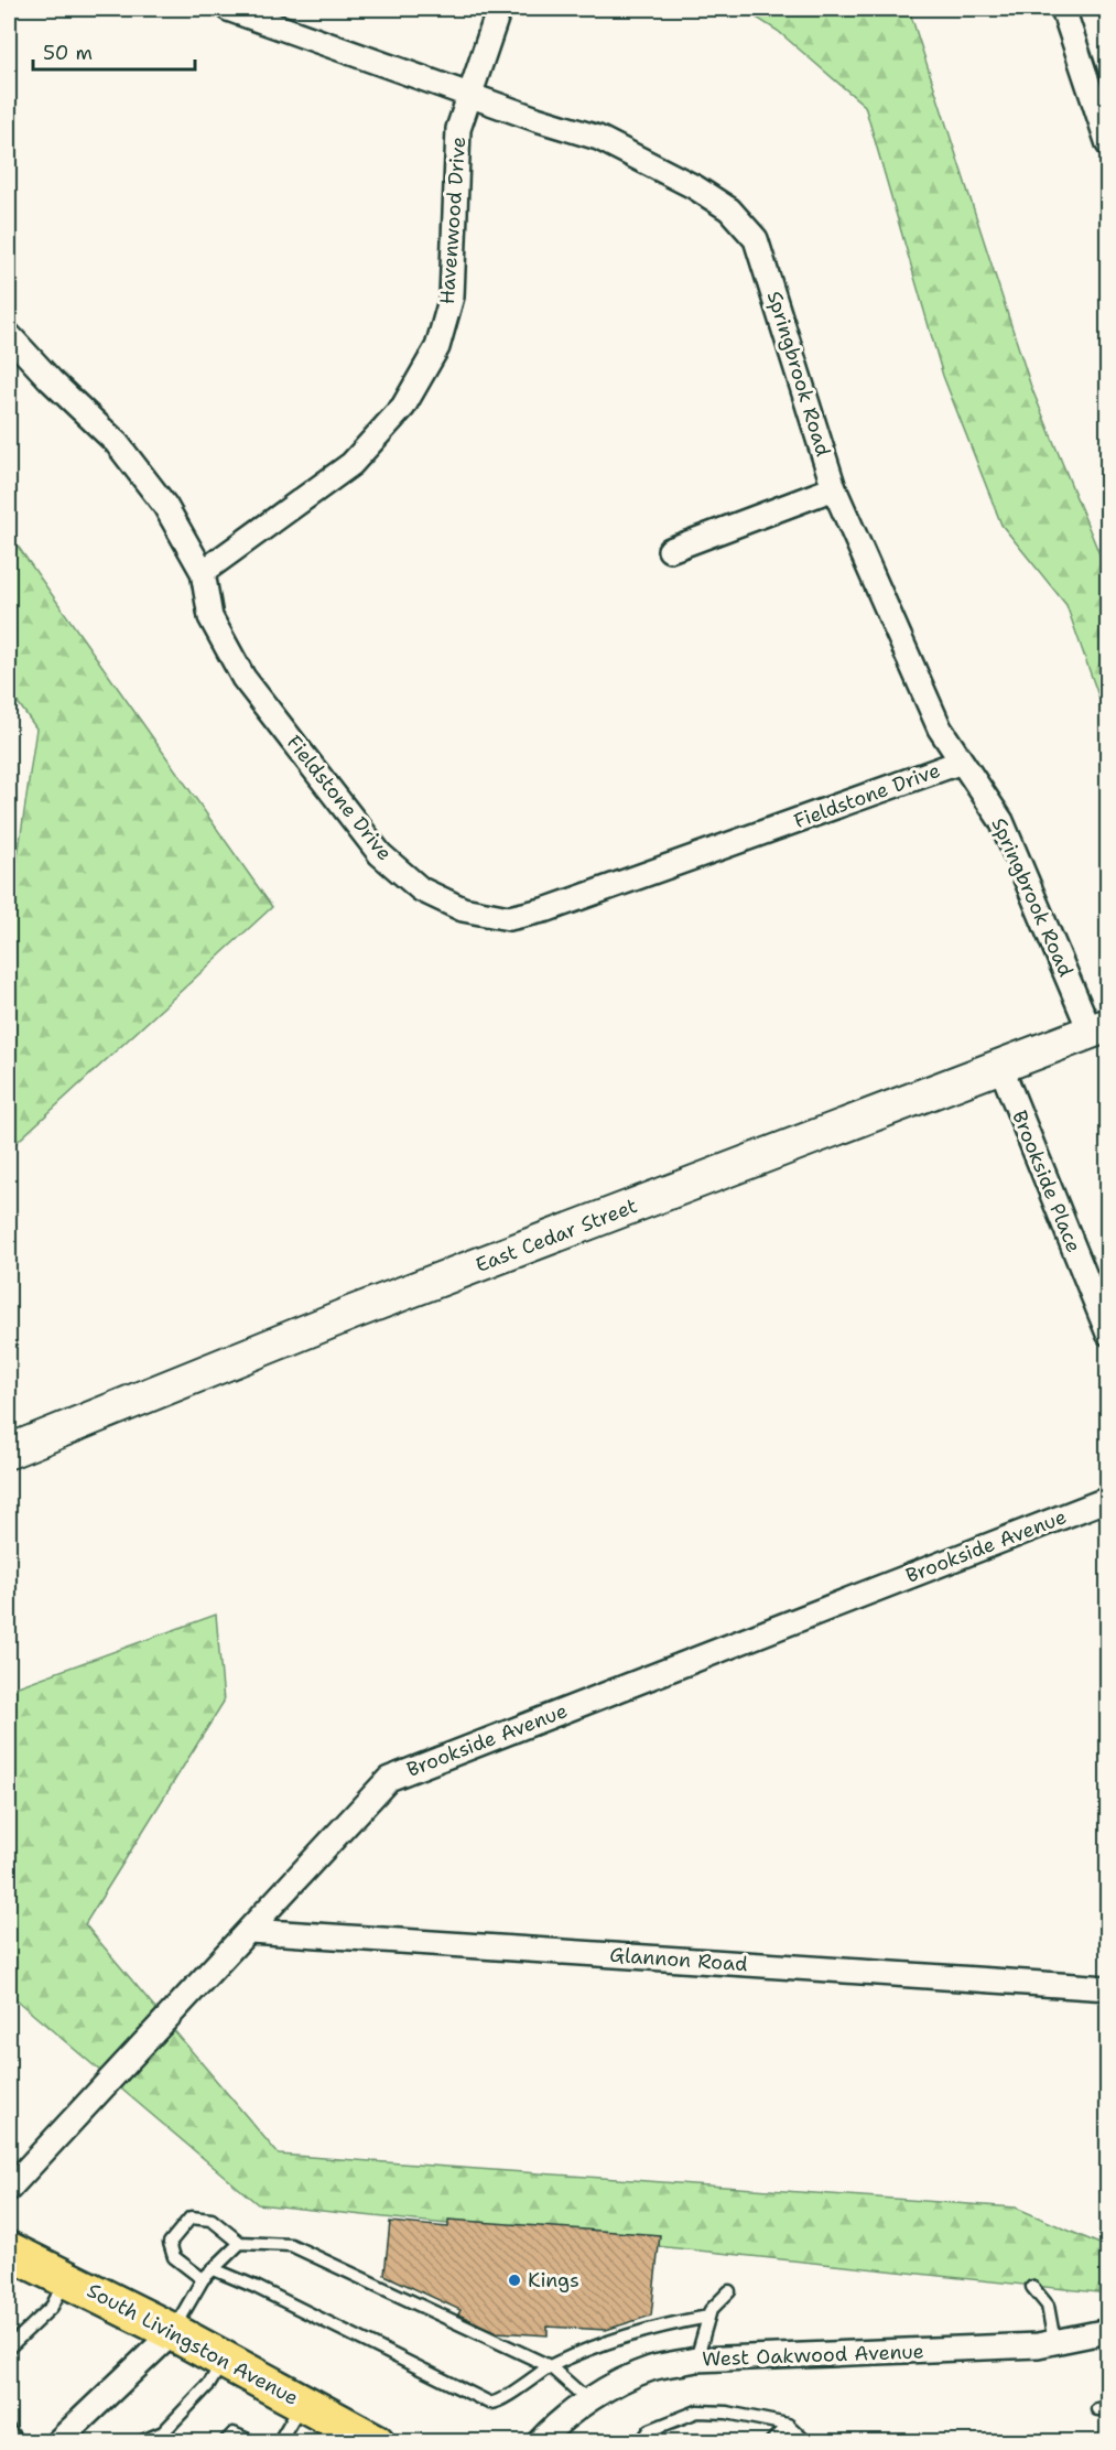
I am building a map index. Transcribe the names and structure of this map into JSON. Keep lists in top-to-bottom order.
{
  "streets": {
    "main road": ["South Livingston Avenue"],
    "street": [
      "Havenwood Drive",
      "Springbrook Road",
      "Fieldstone Drive",
      "Brookside Place",
      "East Cedar Street",
      "Brookside Avenue",
      "Glannon Road",
      "West Oakwood Avenue"
    ]
  },
  "crossings": [
    ["Havenwood Drive", "Springbrook Road"],
    ["Havenwood Drive", "Fieldstone Drive"],
    ["Springbrook Road", "Fieldstone Drive"],
    ["Springbrook Road", "East Cedar Street"],
    ["Brookside Place", "East Cedar Street"],
    ["Brookside Avenue", "Glannon Road"]
  ],
  "places": ["Kings"],
  "scale_bar": "50 m"
}
